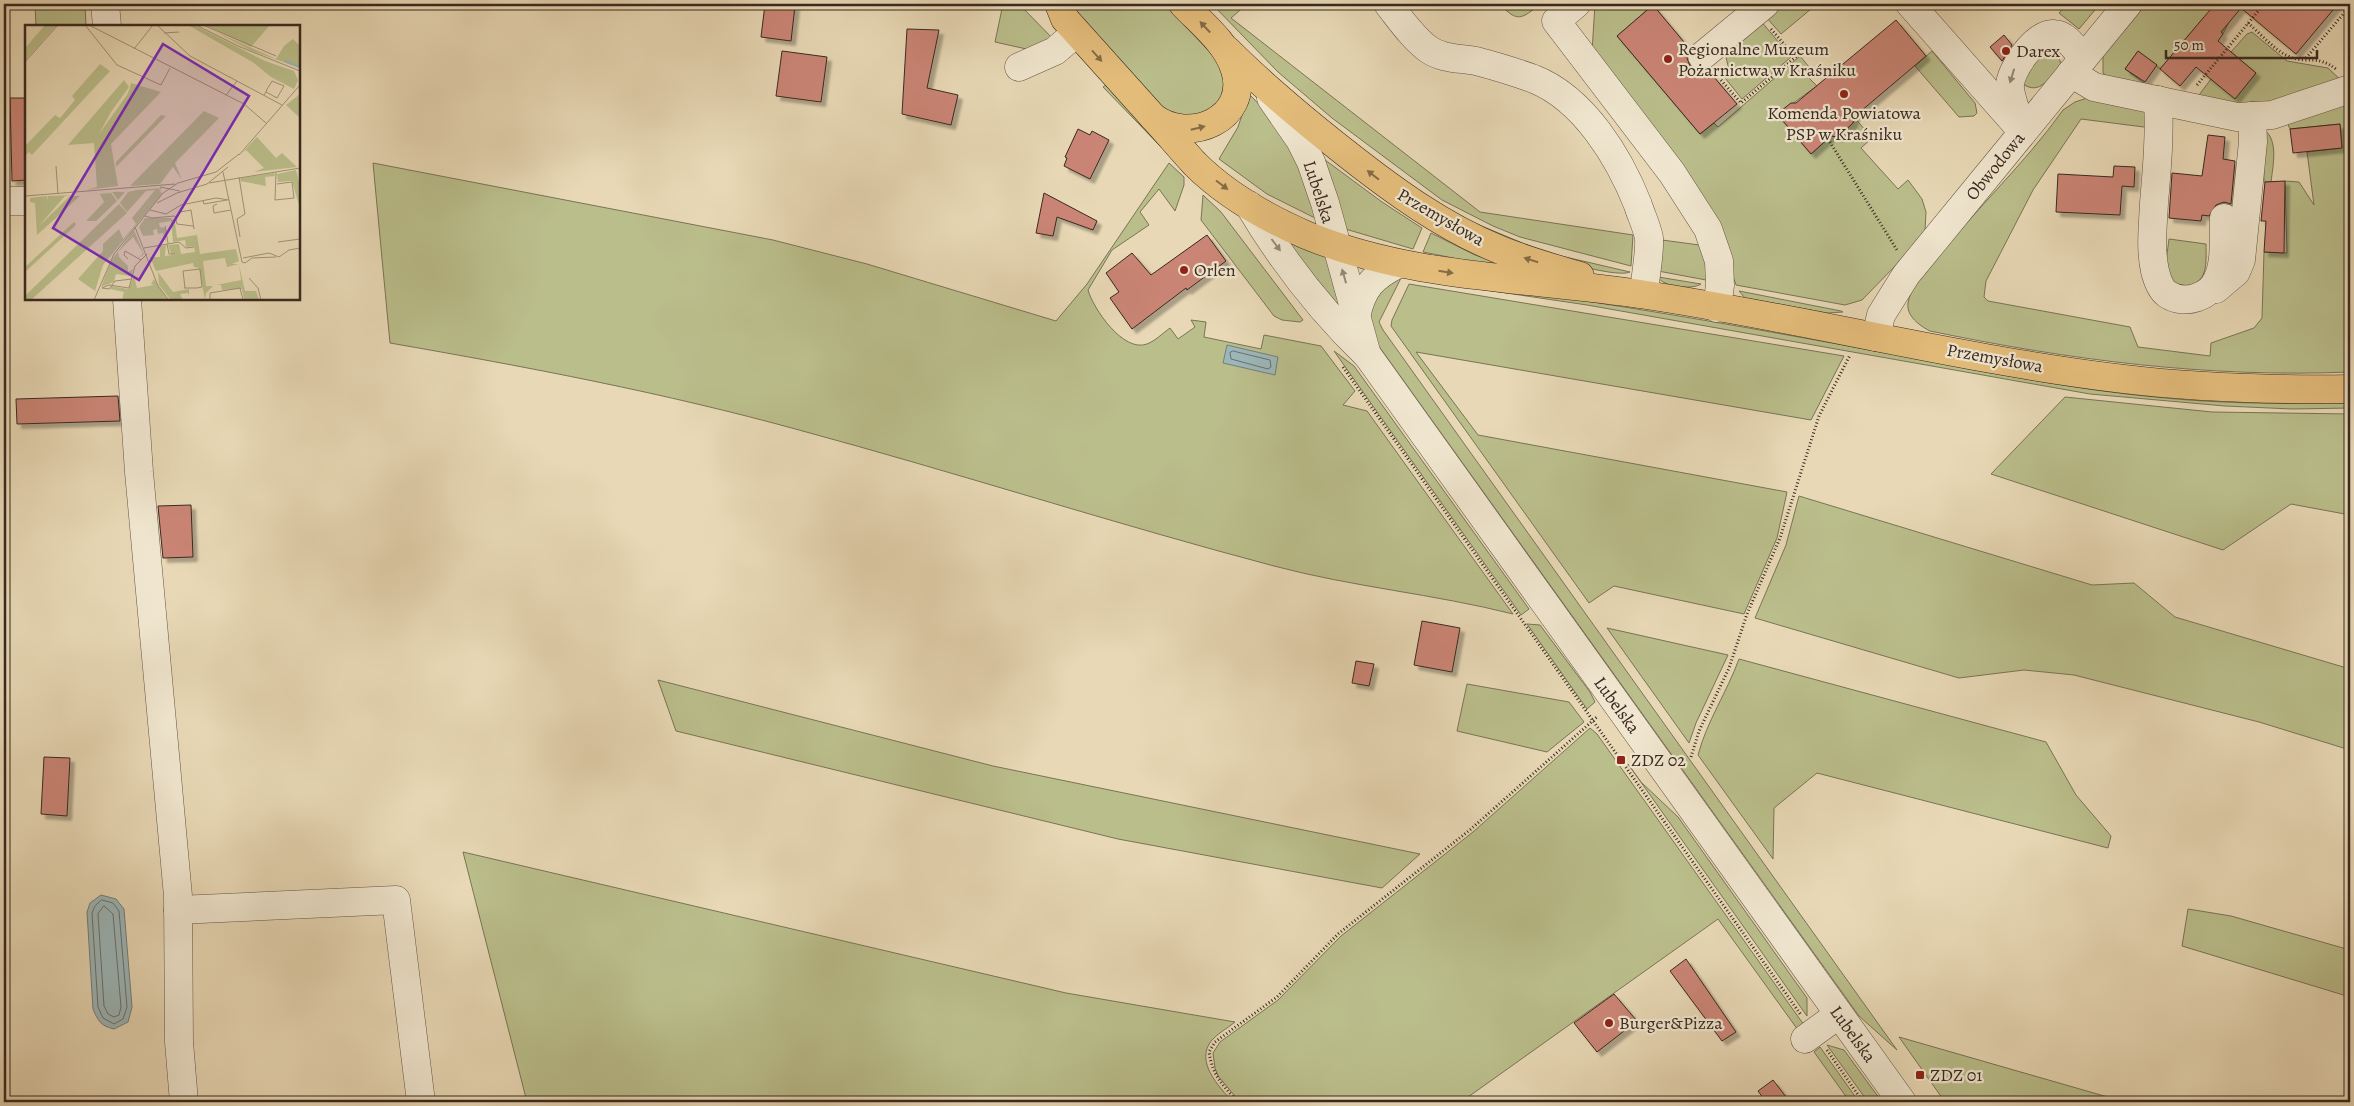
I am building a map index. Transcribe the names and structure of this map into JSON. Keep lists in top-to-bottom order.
{
  "streets": {
    "main road": ["Lubelska", "Przemysłowa"],
    "street": ["Obwodowa"]
  },
  "crossings": [
    ["Obwodowa", "Przemysłowa"],
    ["Lubelska", "Przemysłowa"]
  ],
  "places": {
    "other": [
      "Darex",
      "Regionalne Muzeum Pożarnictwa w Kraśniku",
      "Komenda Powiatowa PSP w Kraśniku",
      "Orlen",
      "Burger&Pizza"
    ],
    "transit": ["ZDZ 02", "ZDZ 01"]
  },
  "scale_bar": "50 m"
}
